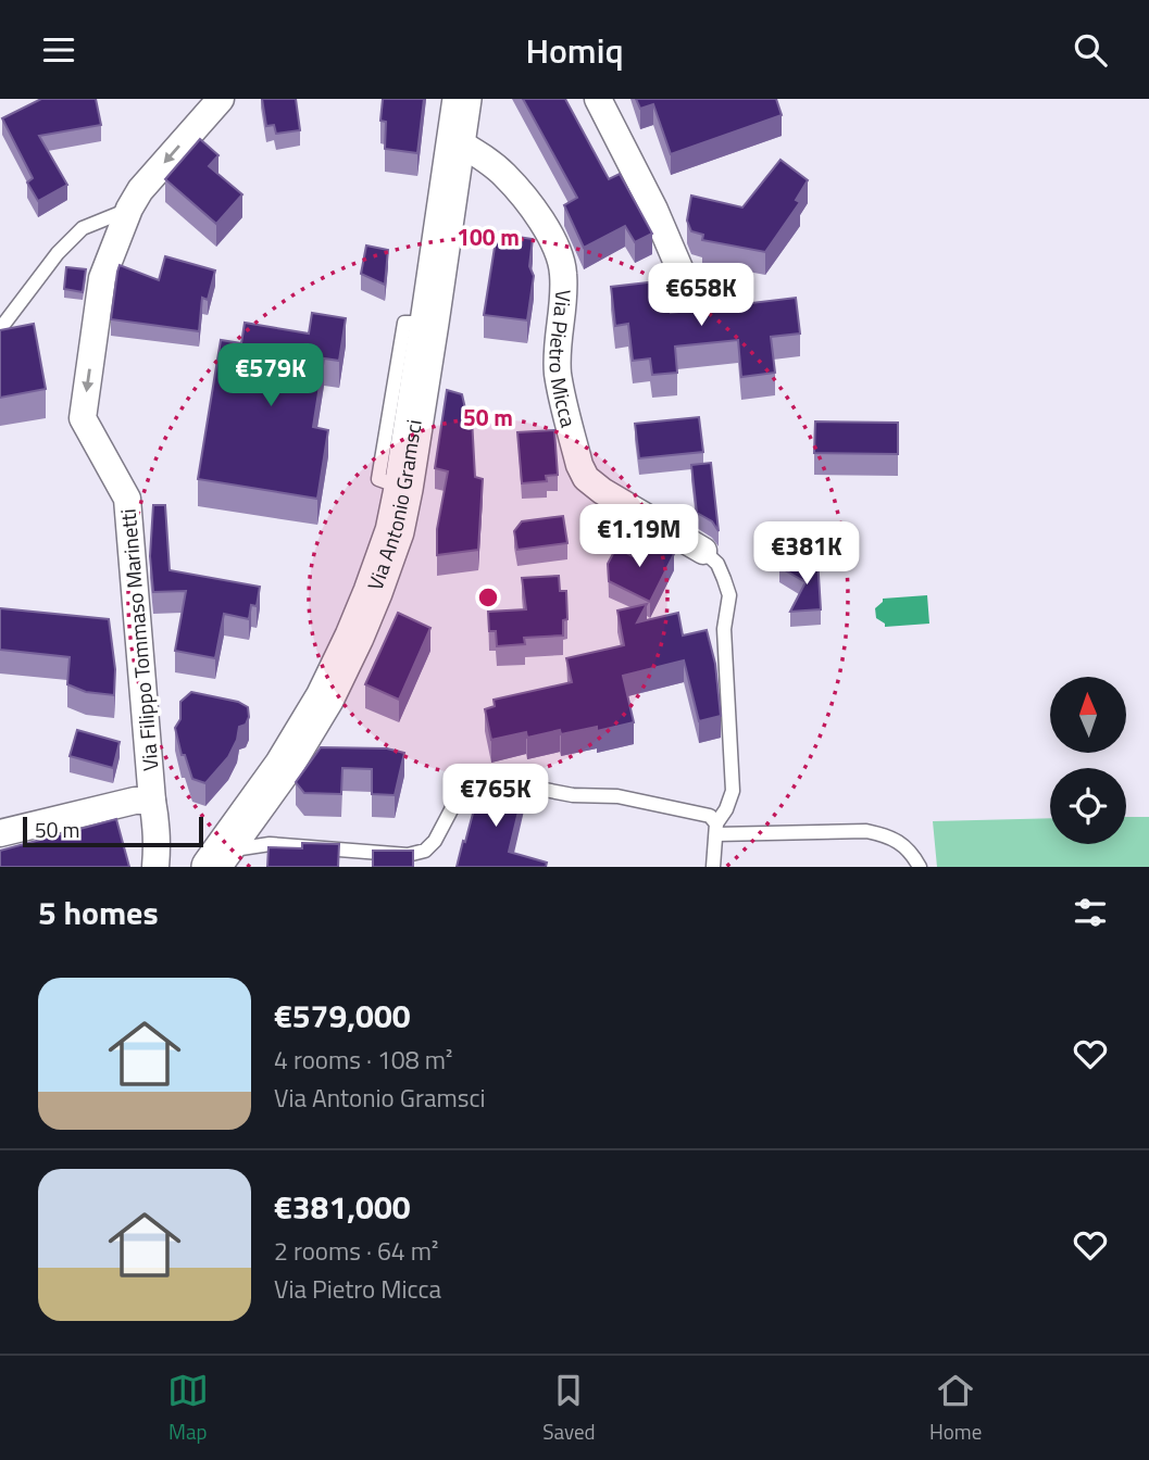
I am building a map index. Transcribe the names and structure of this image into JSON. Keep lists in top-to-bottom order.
{
  "streets": {
    "main road": ["Via Antonio Gramsci"],
    "street": ["Via Pietro Micca", "Via Filippo Tommaso Marinetti"]
  },
  "crossings": [
    ["Via Pietro Micca", "Via Antonio Gramsci"]
  ],
  "one_way": ["Via Filippo Tommaso Marinetti"],
  "scale_bar": "50 m",
  "north": "top",
  "page": {
    "header": "Homiq",
    "price": [
      "€658K",
      "€579K",
      "€1.19M",
      "€381K",
      "€765K"
    ],
    "scale": "50 m",
    "heading": "5 homes",
    "list": [
      {
        "name": "€579,000",
        "note": "4 rooms · 108 m² · Via Antonio Gramsci"
      },
      {
        "name": "€381,000",
        "note": "2 rooms · 64 m² · Via Pietro Micca"
      }
    ],
    "tabs": ["Map", "Saved", "Home"]
  },
  "rings": ["100 m", "50 m"]
}
